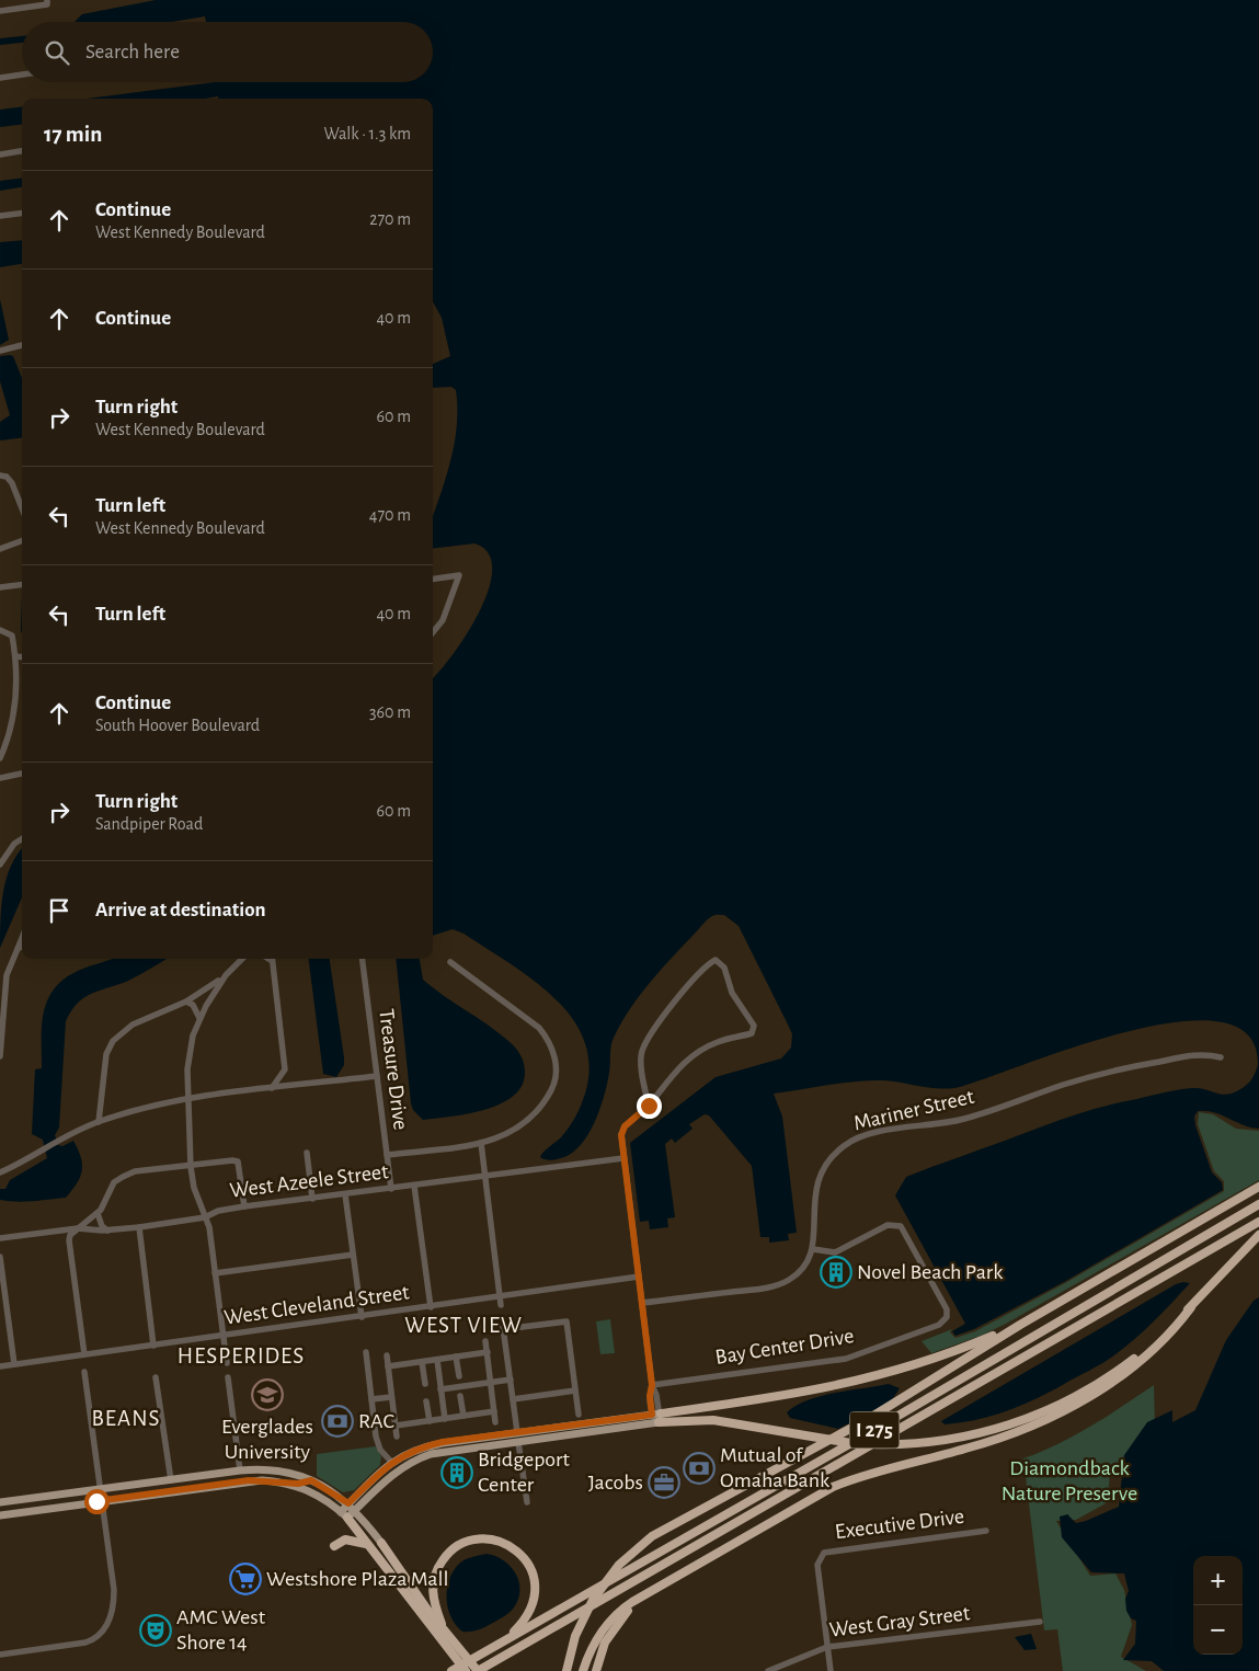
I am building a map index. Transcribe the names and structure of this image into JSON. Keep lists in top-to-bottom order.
{
  "streets": {
    "highway": ["I 275"],
    "street": [
      "Treasure Drive",
      "Mariner Street",
      "West Azeele Street",
      "West Cleveland Street",
      "Bay Center Drive",
      "Executive Drive",
      "West Gray Street"
    ]
  },
  "crossings": [
    ["Treasure Drive", "West Azeele Street"],
    ["Mariner Street", "Bay Center Drive"],
    ["Executive Drive", "West Gray Street"]
  ],
  "districts": ["WEST VIEW", "HESPERIDES", "BEANS"],
  "parks": ["Diamondback Nature Preserve"],
  "places": {
    "building": ["Novel Beach Park", "Bridgeport Center"],
    "school or university": ["Everglades University"],
    "bank": ["RAC", "Mutual of Omaha Bank"],
    "office": ["Jacobs"],
    "supermarket": ["Westshore Plaza Mall"],
    "theatre": ["AMC West Shore 14"]
  },
  "page": {
    "search": "Search here",
    "heading": ["17 min", "Walk · 1.3 km"],
    "list": [
      ["Continue", "West Kennedy Boulevard", "270 m"],
      ["Continue", "40 m"],
      ["Turn right", "West Kennedy Boulevard", "60 m"],
      ["Turn left", "West Kennedy Boulevard", "470 m"],
      ["Turn left", "40 m"],
      ["Continue", "South Hoover Boulevard", "360 m"],
      ["Turn right", "Sandpiper Road", "60 m"],
      "Arrive at destination"
    ],
    "map_buttons": ["+", "−"]
  }
}
